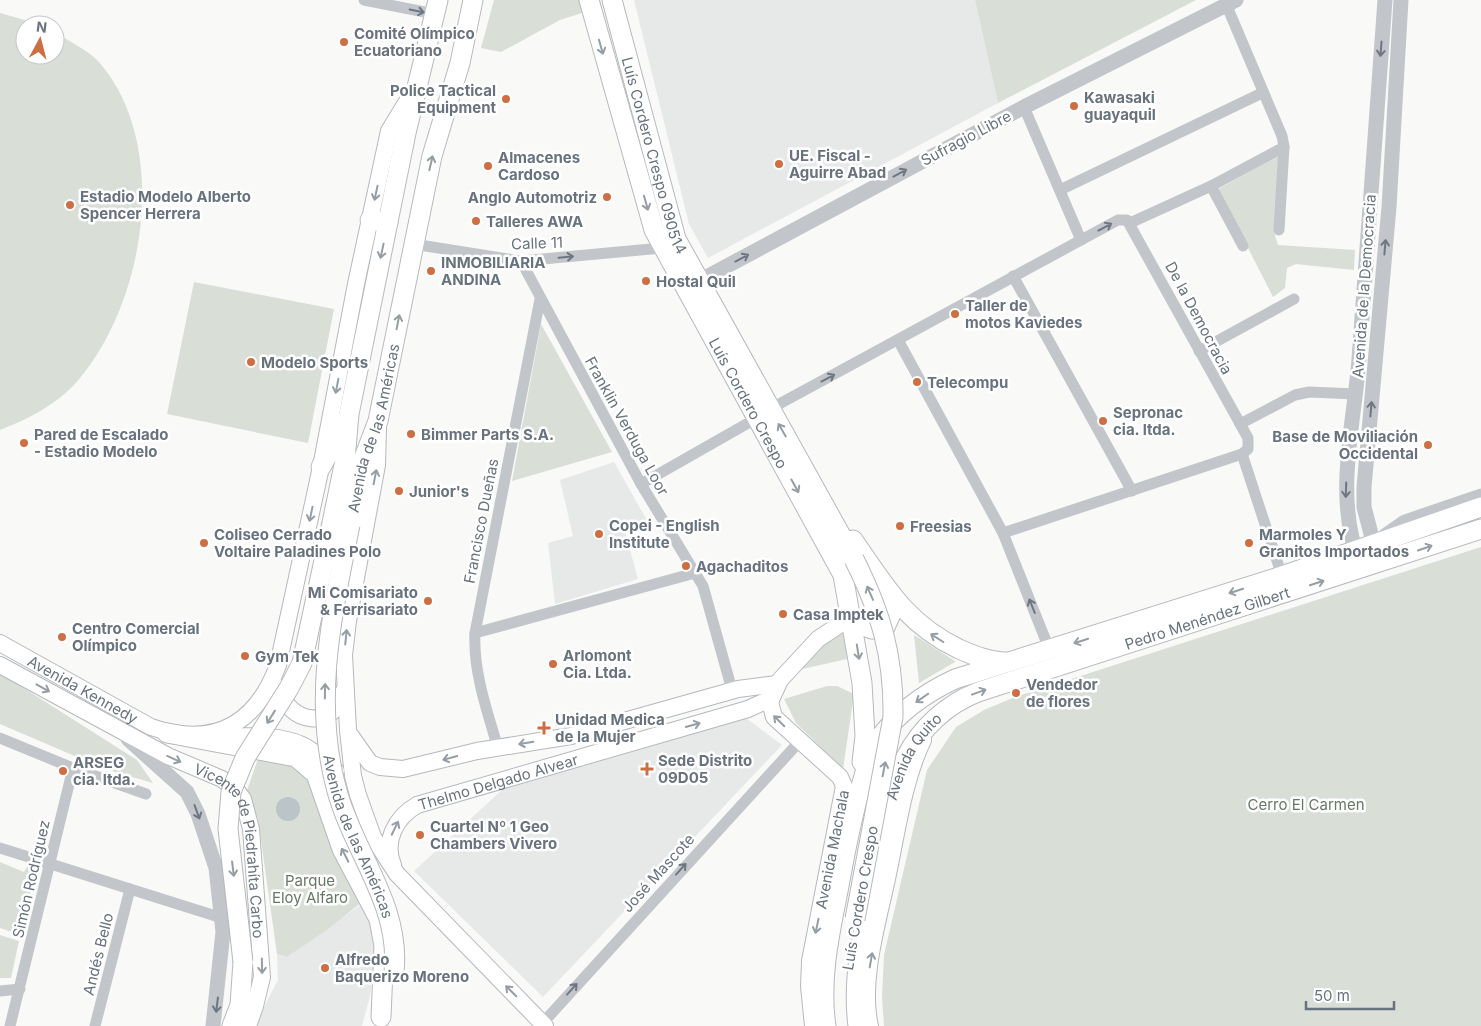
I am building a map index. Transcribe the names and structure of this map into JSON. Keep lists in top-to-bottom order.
{
  "streets": {
    "main road": [
      "Luís Cordero Crespo 090514",
      "Luís Cordero Crespo",
      "Avenida de las Américas",
      "Pedro Menéndez Gilbert",
      "Avenida Kennedy",
      "Avenida Quito",
      "Thelmo Delgado Alvear",
      "Avenida Machala",
      "Vicente de Piedrahíta Carbo"
    ],
    "street": [
      "Sufragio Libre",
      "Calle 11",
      "Avenida de la Democracia",
      "De la Democracia",
      "Franklin Verduga Loor",
      "Francisco Dueñas",
      "José Mascote",
      "Simón Rodríguez",
      "Andés Bello"
    ]
  },
  "crossings": [
    ["Sufragio Libre", "Luís Cordero Crespo 090514"],
    ["Luís Cordero Crespo 090514", "Luís Cordero Crespo"],
    ["Calle 11", "Luís Cordero Crespo"],
    ["Calle 11", "Franklin Verduga Loor"],
    ["Calle 11", "Avenida de las Américas"],
    ["Avenida de la Democracia", "Pedro Menéndez Gilbert"],
    ["Luís Cordero Crespo", "Avenida Machala"],
    ["Franklin Verduga Loor", "Francisco Dueñas"],
    ["Franklin Verduga Loor", "Thelmo Delgado Alvear"],
    ["Francisco Dueñas", "Thelmo Delgado Alvear"],
    ["Pedro Menéndez Gilbert", "Avenida Quito"],
    ["Pedro Menéndez Gilbert", "Avenida Machala"],
    ["Avenida Kennedy", "Vicente de Piedrahíta Carbo"],
    ["Thelmo Delgado Alvear", "Avenida Machala"],
    ["Avenida Machala", "José Mascote"]
  ],
  "one_way": ["Sufragio Libre", "Calle 11", "José Mascote"],
  "parks": ["Cerro El Carmen", "Parque Eloy Alfaro"],
  "places": {
    "other": [
      "Comité Olímpico Ecuatoriano",
      "Police Tactical Equipment",
      "Kawasaki guayaquil",
      "UE. Fiscal - Aguirre Abad",
      "Almacenes Cardoso",
      "Anglo Automotriz",
      "Estadio Modelo Alberto Spencer Herrera",
      "Talleres AWA",
      "INMOBILIARIA ANDINA",
      "Hostal Quil",
      "Taller de motos Kaviedes",
      "Modelo Sports",
      "Telecompu",
      "Sepronac cia. ltda.",
      "Bimmer Parts S.A.",
      "Pared de Escalado - Estadio Modelo",
      "Base de Moviliación Occidental",
      "Junior's",
      "Freesias",
      "Copei - English Institute",
      "Coliseo Cerrado Voltaire Paladines Polo",
      "Marmoles Y Granitos Importados",
      "Agachaditos",
      "Mi Comisariato & Ferrisariato",
      "Casa Imptek",
      "Centro Comercial Olímpico",
      "Gym Tek",
      "Arlomont Cia. Ltda.",
      "Vendedor de flores",
      "ARSEG cia. ltda.",
      "Cuartel Nº 1 Geo Chambers Vivero",
      "Alfredo Baquerizo Moreno"
    ],
    "health": ["Unidad Medica de la Mujer", "Sede Distrito 09D05"]
  },
  "scale_bar": "50 m",
  "north": "top"
}
